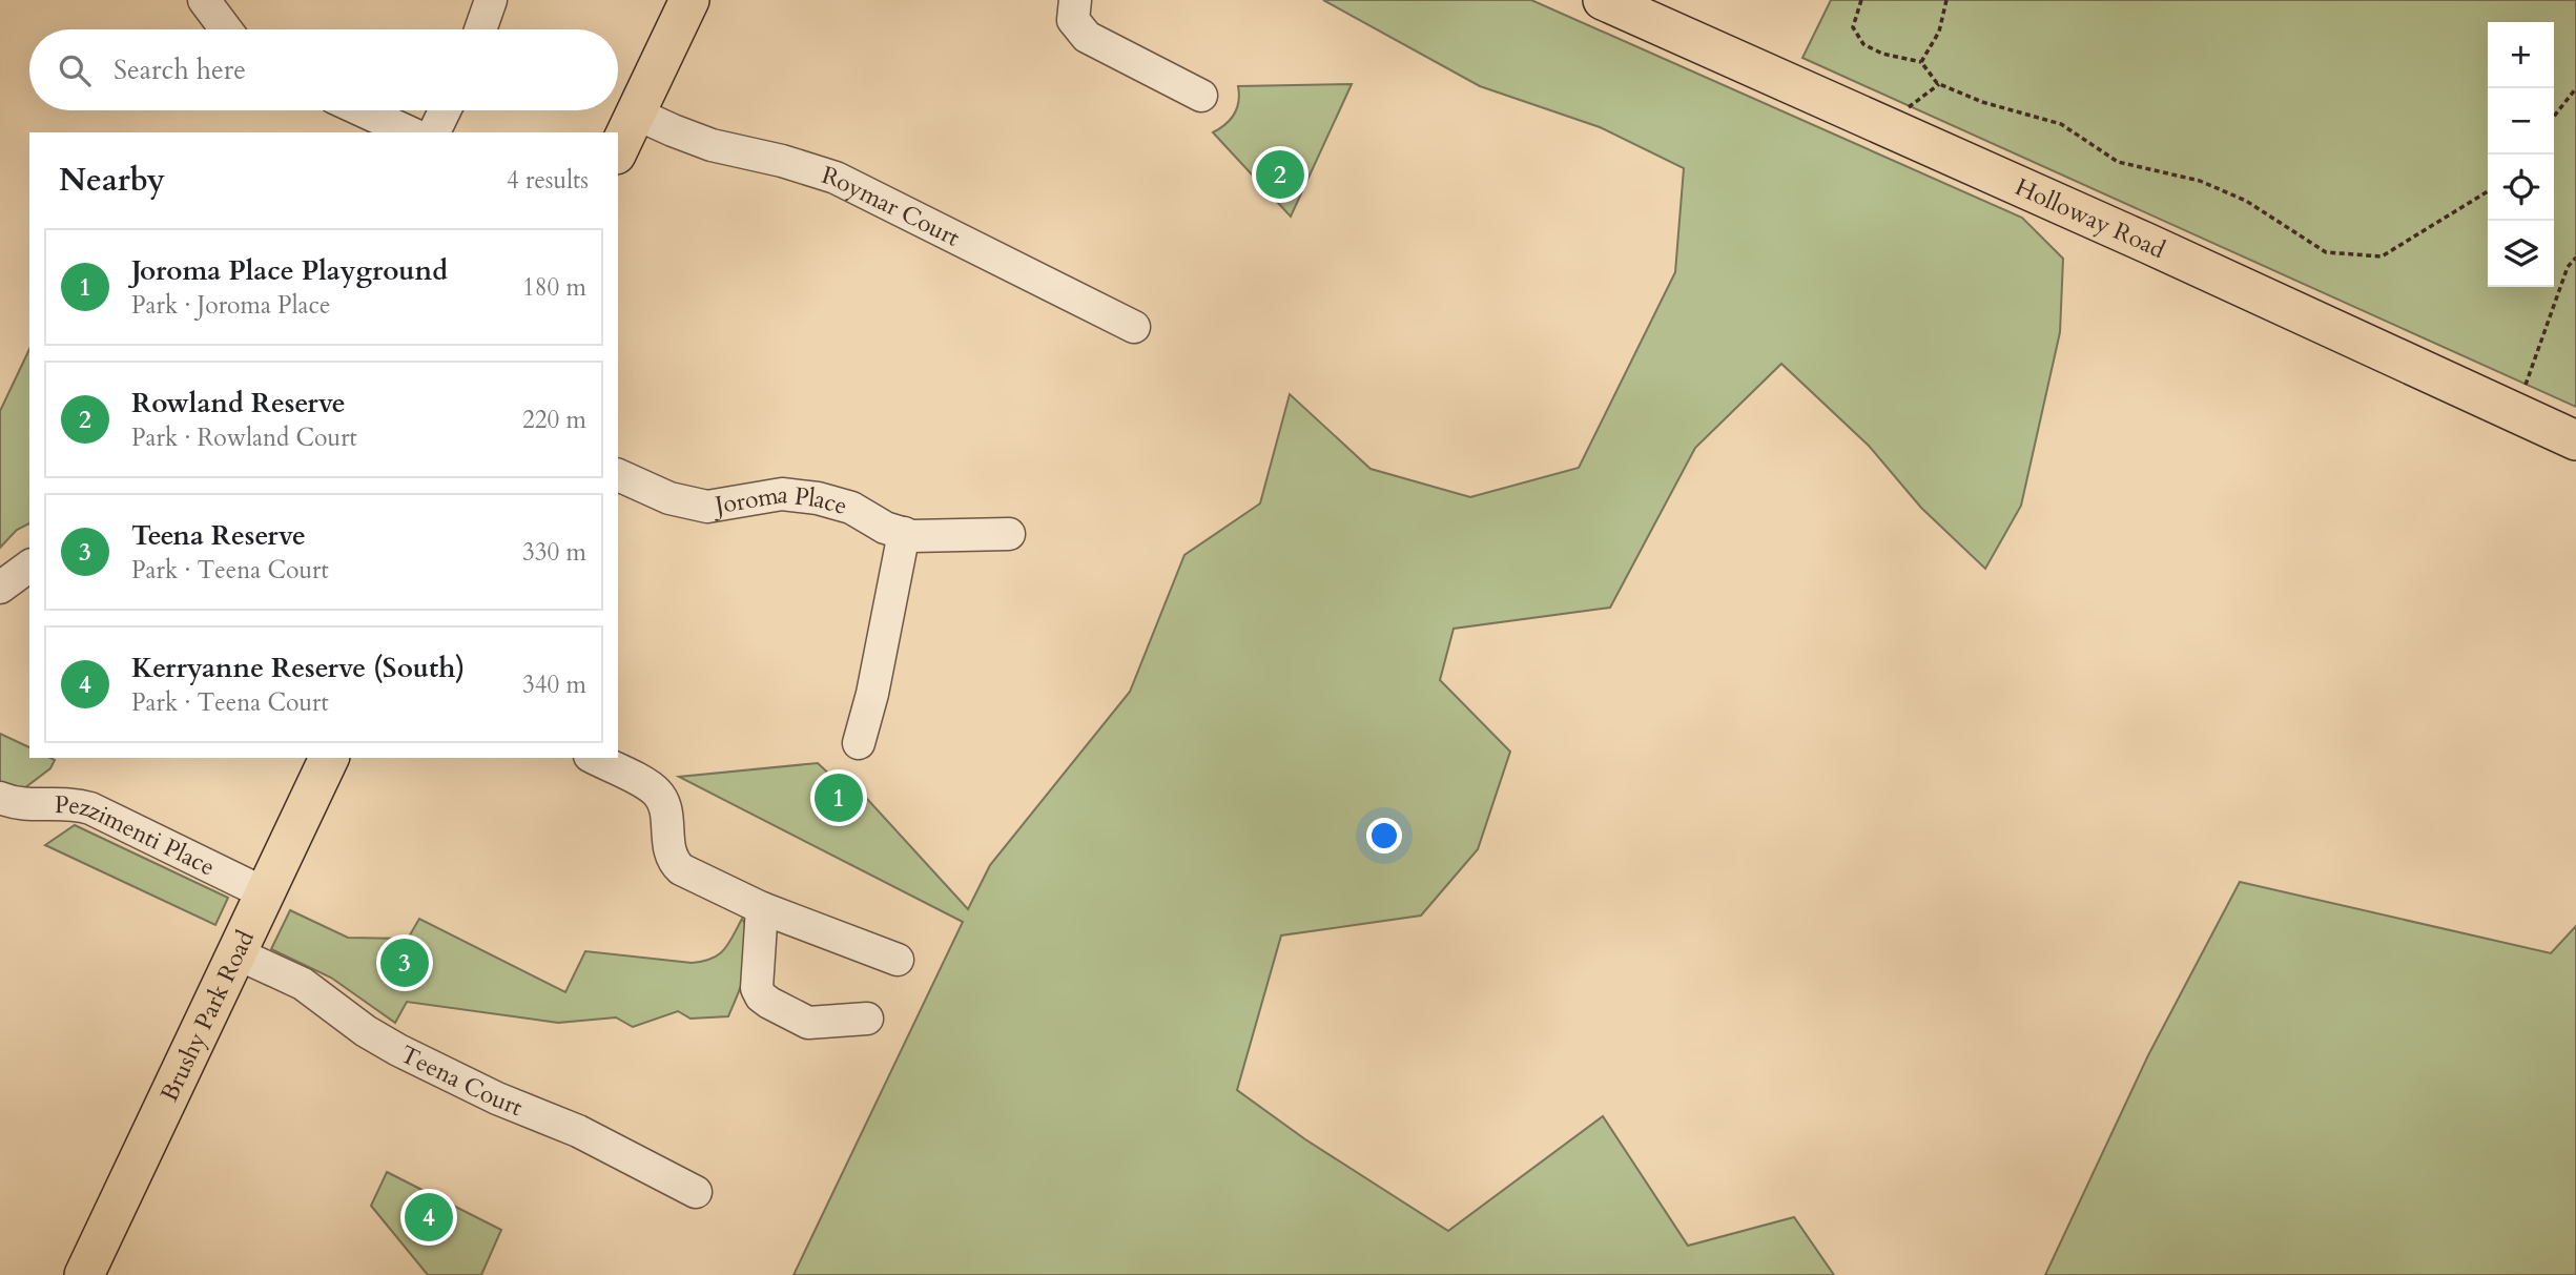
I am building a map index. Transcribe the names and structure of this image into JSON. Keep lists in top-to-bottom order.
{
  "streets": {
    "main road": ["Holloway Road", "Brushy Park Road"],
    "street": [
      "Roymar Court",
      "Joroma Place",
      "Pezzimenti Place",
      "Teena Court"
    ]
  },
  "crossings": [
    ["Pezzimenti Place", "Brushy Park Road"],
    ["Brushy Park Road", "Teena Court"]
  ],
  "page": {
    "map_buttons": ["+", "−"],
    "search": "Search here",
    "heading": ["Nearby", "4 results"],
    "pins": [
      "2",
      "1",
      "3",
      "4"
    ],
    "list": [
      {
        "mark": "1",
        "name": "Joroma Place Playground",
        "note": "Park · Joroma Place",
        "value": "180 m"
      },
      {
        "mark": "2",
        "name": "Rowland Reserve",
        "note": "Park · Rowland Court",
        "value": "220 m"
      },
      {
        "mark": "3",
        "name": "Teena Reserve",
        "note": "Park · Teena Court",
        "value": "330 m"
      },
      {
        "mark": "4",
        "name": "Kerryanne Reserve (South)",
        "note": "Park · Teena Court",
        "value": "340 m"
      }
    ]
  }
}
